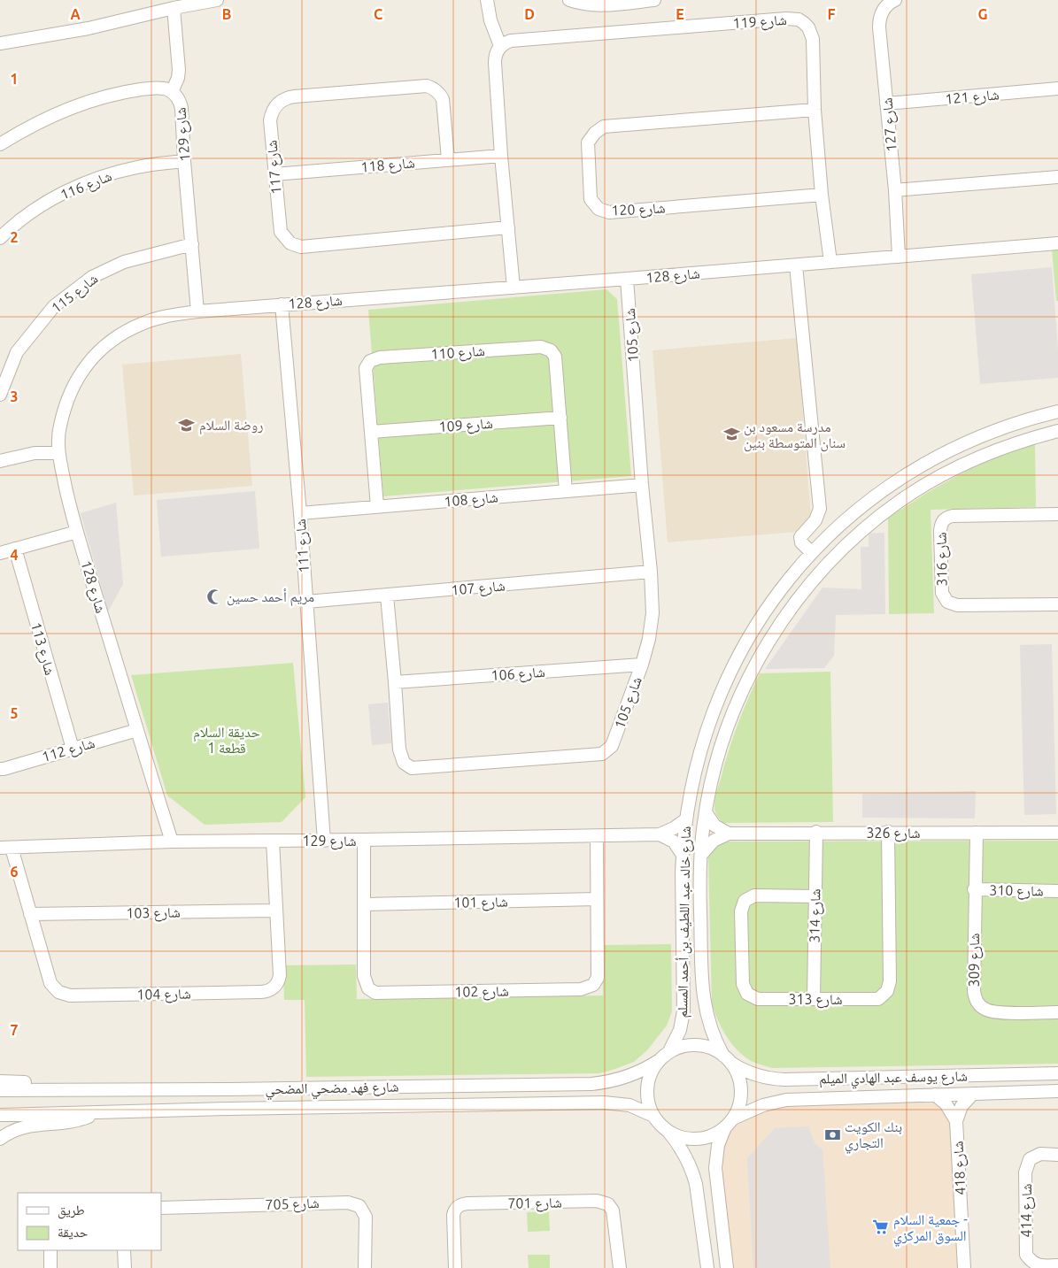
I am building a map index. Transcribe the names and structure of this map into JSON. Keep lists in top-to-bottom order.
{
  "streets": {
    "street": [
      "شارع 119",
      "شارع 121",
      "شارع 127",
      "شارع 129",
      "شارع 118",
      "شارع 117",
      "شارع 116",
      "شارع 120",
      "شارع 128",
      "شارع 115",
      "شارع 105",
      "شارع 110",
      "شارع 109",
      "شارع 108",
      "شارع 111",
      "شارع 316",
      "شارع 107",
      "شارع 113",
      "شارع 106",
      "شارع 112",
      "شارع 326",
      "شارع 310",
      "شارع 101",
      "شارع 103",
      "شارع 314",
      "شارع خالد عبد اللطيف بن أحمد المسلم",
      "شارع 309",
      "شارع 102",
      "شارع 104",
      "شارع 313",
      "شارع يوسف عبد الهادي الميلم",
      "شارع فهد مضحي المضحي",
      "شارع 418",
      "شارع 701",
      "شارع 705",
      "شارع 414"
    ]
  },
  "crossings": [
    ["شارع 119", "شارع 120"],
    ["شارع 119", "شارع 128"],
    ["شارع 121", "شارع 127"],
    ["شارع 127", "شارع 128"],
    ["شارع 129", "شارع 116"],
    ["شارع 129", "شارع 128"],
    ["شارع 129", "شارع 115"],
    ["شارع 129", "شارع 111"],
    ["شارع 129", "شارع خالد عبد اللطيف بن أحمد المسلم"],
    ["شارع 129", "شارع 102"],
    ["شارع 129", "شارع 104"],
    ["شارع 118", "شارع 117"],
    ["شارع 128", "شارع 105"],
    ["شارع 128", "شارع 111"],
    ["شارع 128", "شارع 112"],
    ["شارع 105", "شارع 108"],
    ["شارع 105", "شارع 107"],
    ["شارع 105", "شارع 106"],
    ["شارع 110", "شارع 109"],
    ["شارع 110", "شارع 108"],
    ["شارع 108", "شارع 111"],
    ["شارع 111", "شارع 107"],
    ["شارع 113", "شارع 112"],
    ["شارع 326", "شارع 314"],
    ["شارع 326", "شارع خالد عبد اللطيف بن أحمد المسلم"],
    ["شارع 326", "شارع 309"],
    ["شارع 326", "شارع 313"],
    ["شارع 310", "شارع 309"],
    ["شارع 101", "شارع 102"],
    ["شارع 103", "شارع 104"],
    ["شارع 314", "شارع 313"],
    ["شارع خالد عبد اللطيف بن أحمد المسلم", "شارع يوسف عبد الهادي الميلم"],
    ["شارع خالد عبد اللطيف بن أحمد المسلم", "شارع فهد مضحي المضحي"],
    ["شارع يوسف عبد الهادي الميلم", "شارع فهد مضحي المضحي"],
    ["شارع يوسف عبد الهادي الميلم", "شارع 418"]
  ],
  "parks": ["حديقة السلام قطعة 1"],
  "places": {
    "school or university": ["روضة السلام", "مدرسة مسعود بن سنان المتوسطة بنين"],
    "mosque": ["مريم أحمد حسين"],
    "bank": ["بنك الكويت التجاري"],
    "supermarket": ["جمعية السلام - السوق المركزي"]
  },
  "legend": ["طريق", "حديقة"],
  "grid": {
    "columns": [
      "A",
      "B",
      "C",
      "D",
      "E",
      "F",
      "G"
    ],
    "rows": [
      "1",
      "2",
      "3",
      "4",
      "5",
      "6",
      "7"
    ]
  }
}
